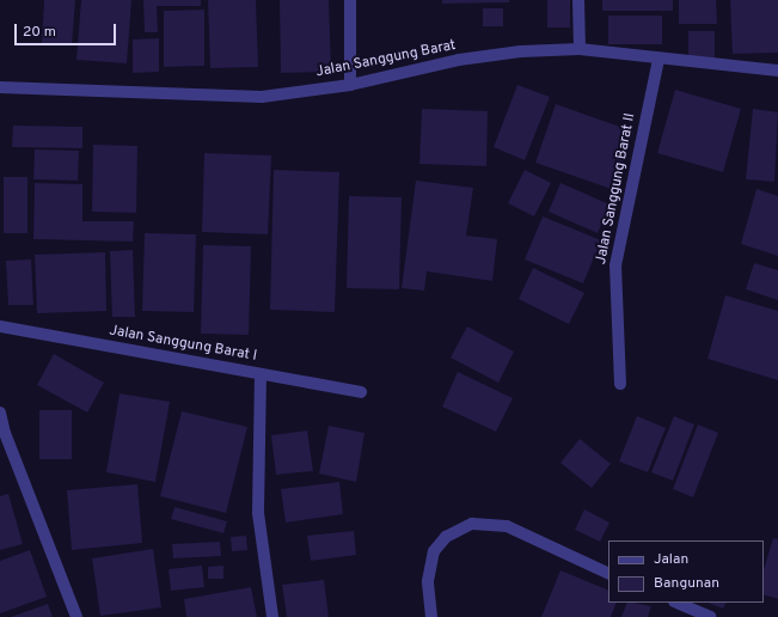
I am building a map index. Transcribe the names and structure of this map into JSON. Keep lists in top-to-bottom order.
{
  "streets": {
    "street": ["Jalan Sanggung Barat", "Jalan Sanggung Barat II", "Jalan Sanggung Barat I"]
  },
  "crossings": [
    ["Jalan Sanggung Barat", "Jalan Sanggung Barat II"]
  ],
  "legend": ["Jalan", "Bangunan"],
  "scale_bar": "20 m"
}
